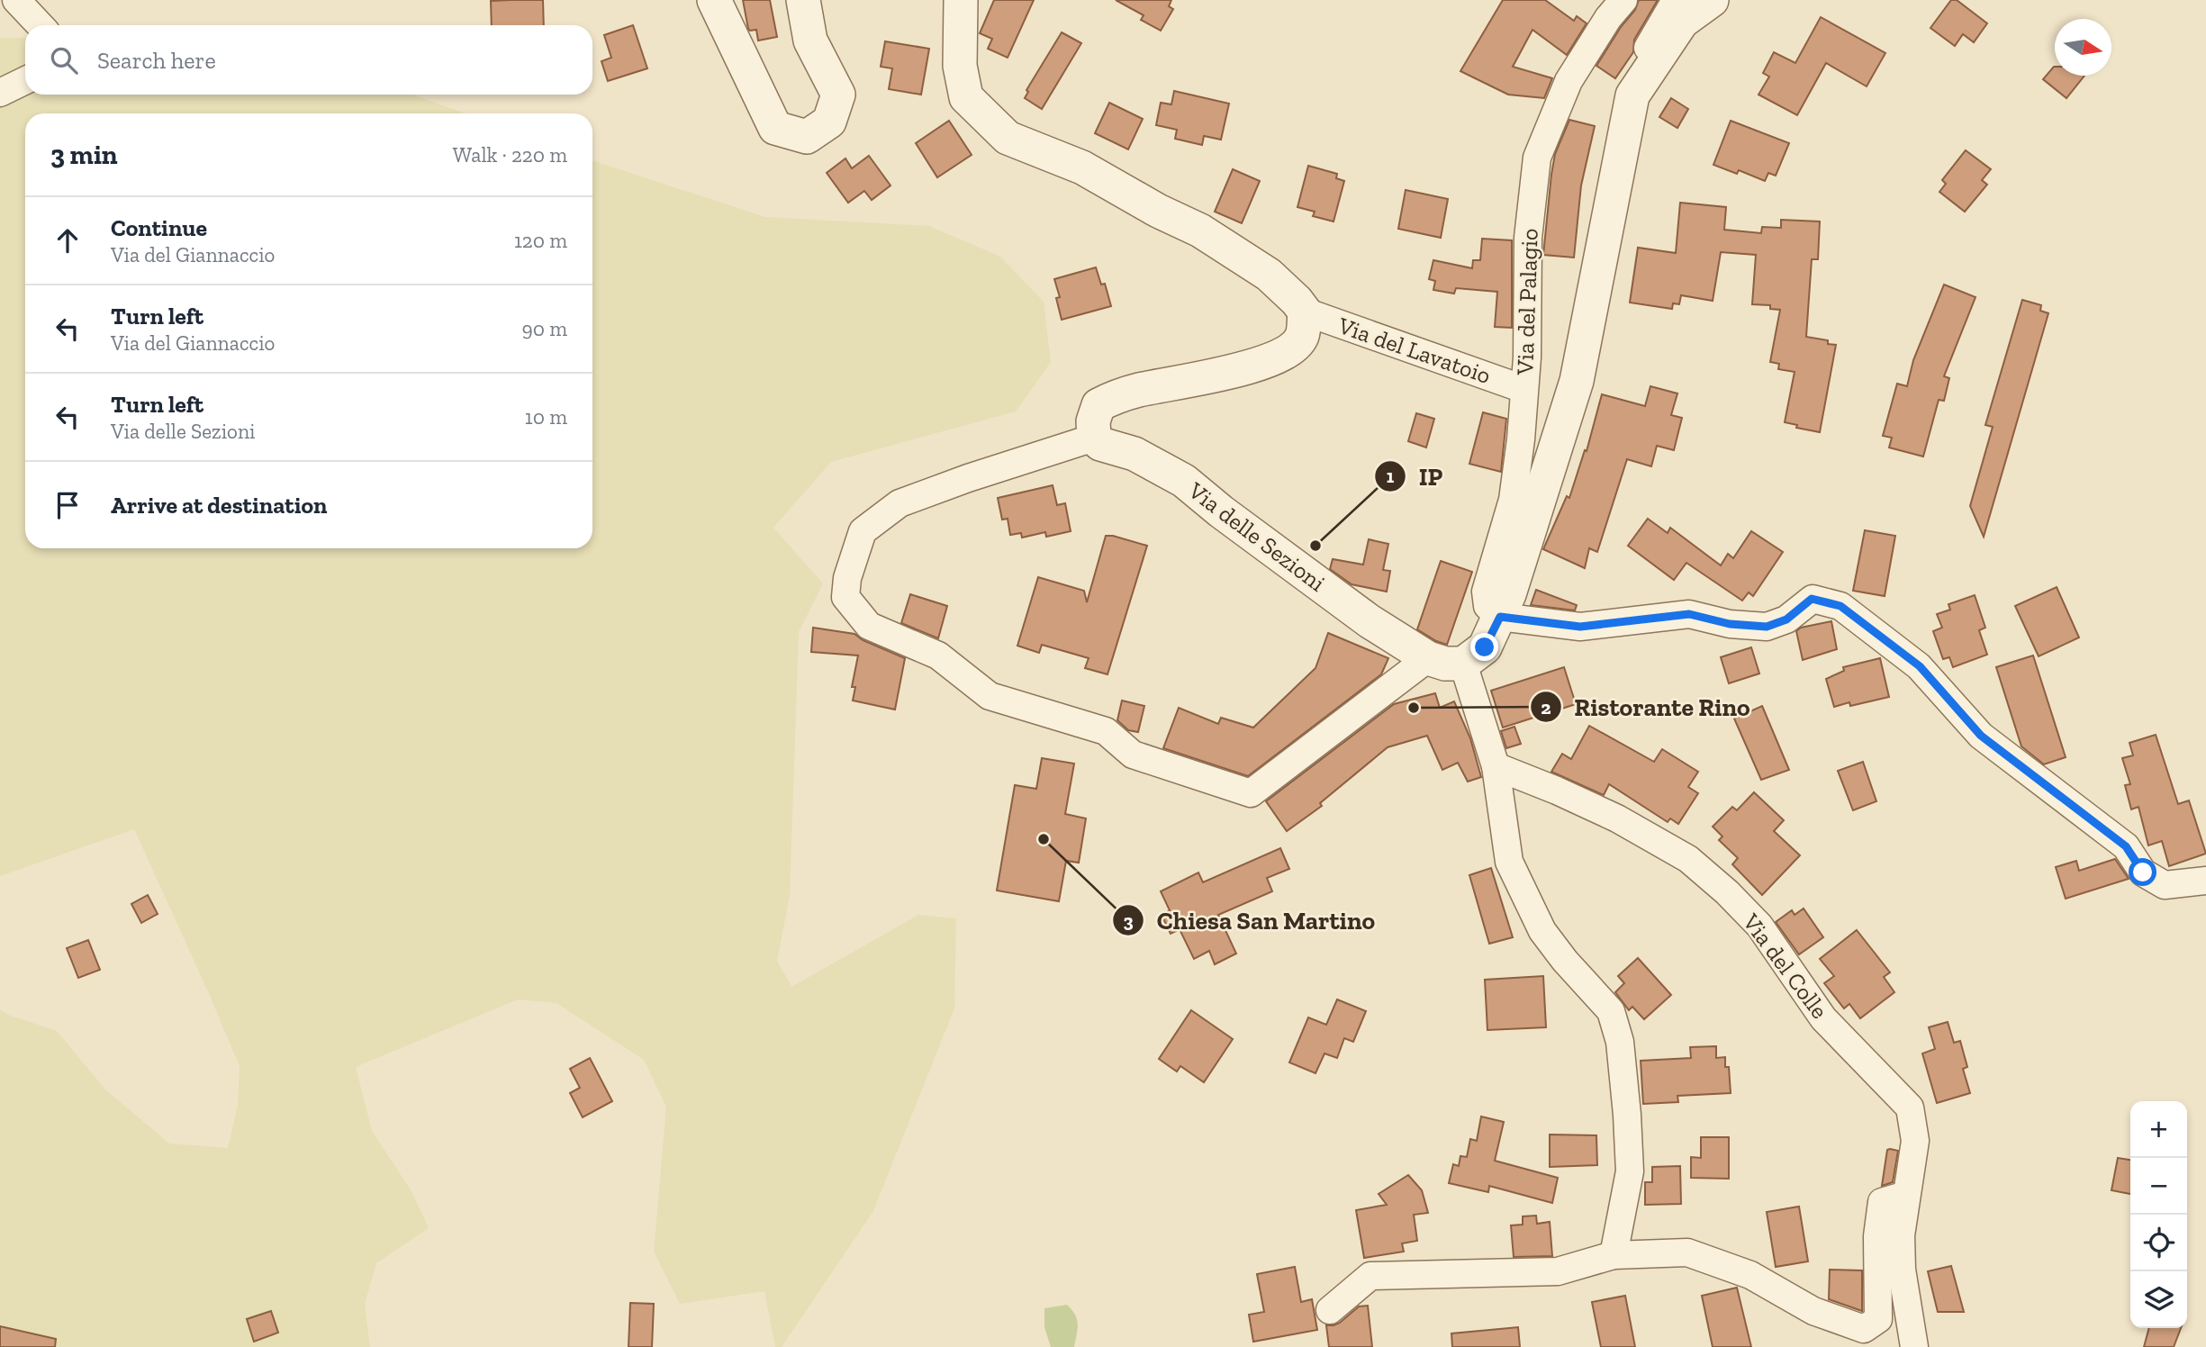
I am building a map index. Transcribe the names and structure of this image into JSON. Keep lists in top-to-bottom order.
{
  "streets": {
    "street": [
      "Via del Palagio",
      "Via del Lavatoio",
      "Via delle Sezioni",
      "Via del Colle"
    ]
  },
  "crossings": [
    ["Via del Palagio", "Via del Lavatoio"]
  ],
  "places": ["IP", "Ristorante Rino", "Chiesa San Martino"],
  "north": "right",
  "page": {
    "search": "Search here",
    "heading": ["3 min", "Walk · 220 m"],
    "list": [
      ["Continue", "Via del Giannaccio", "120 m"],
      ["Turn left", "Via del Giannaccio", "90 m"],
      ["Turn left", "Via delle Sezioni", "10 m"],
      "Arrive at destination"
    ],
    "map_buttons": ["+", "−"]
  }
}
